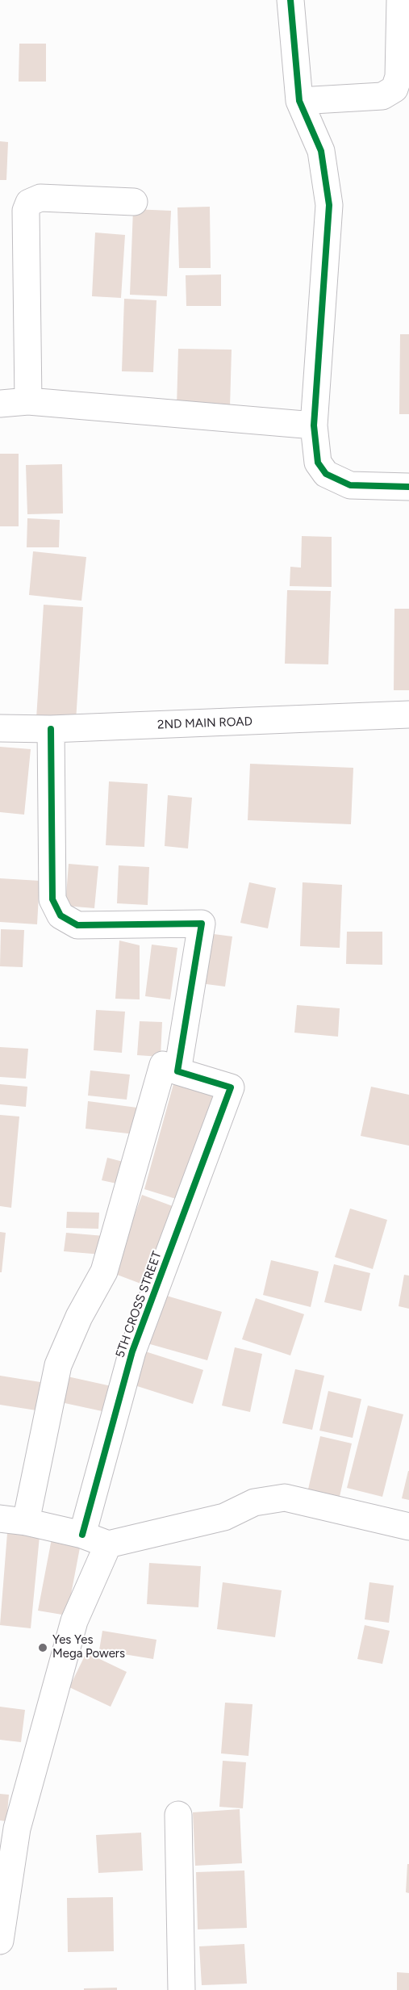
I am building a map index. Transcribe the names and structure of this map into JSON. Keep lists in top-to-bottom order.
{
  "streets": {
    "street": ["2ND MAIN ROAD", "5TH CROSS STREET"]
  },
  "crossings": [
    ["2ND MAIN ROAD", "5TH CROSS STREET"]
  ],
  "places": ["Yes Yes Mega Powers"]
}
